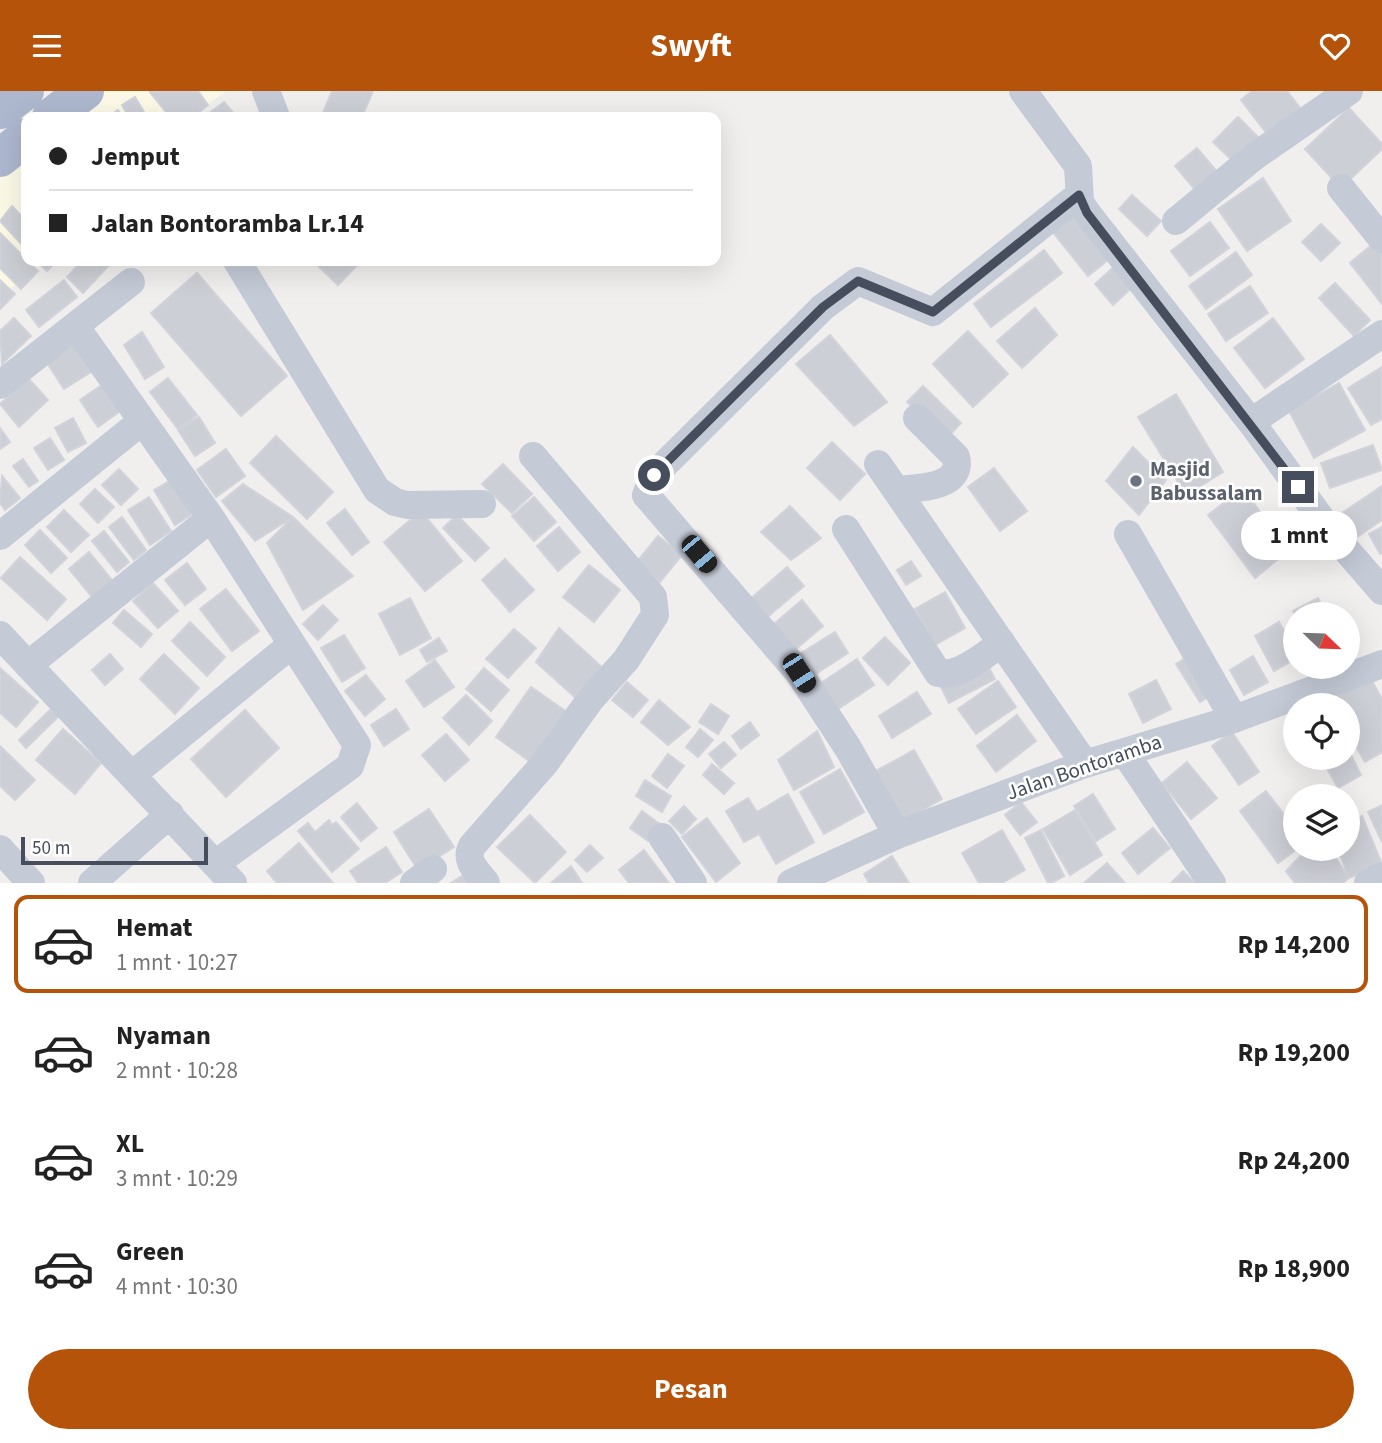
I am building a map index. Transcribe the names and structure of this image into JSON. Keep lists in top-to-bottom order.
{
  "streets": {
    "street": ["Jalan Bontoramba"]
  },
  "places": ["Masjid Babussalam"],
  "scale_bar": "50 m",
  "north": "bottom right",
  "page": {
    "header": "Swyft",
    "banner": ["Jemput", "Jalan Bontoramba Lr.14"],
    "bubble": "1 mnt",
    "scale": "50 m",
    "list": [
      {
        "name": "Hemat",
        "note": "1 mnt · 10:27",
        "value": "Rp 14,200"
      },
      {
        "name": "Nyaman",
        "note": "2 mnt · 10:28",
        "value": "Rp 19,200"
      },
      {
        "name": "XL",
        "note": "3 mnt · 10:29",
        "value": "Rp 24,200"
      },
      {
        "name": "Green",
        "note": "4 mnt · 10:30",
        "value": "Rp 18,900"
      }
    ],
    "buttons": "Pesan"
  }
}
